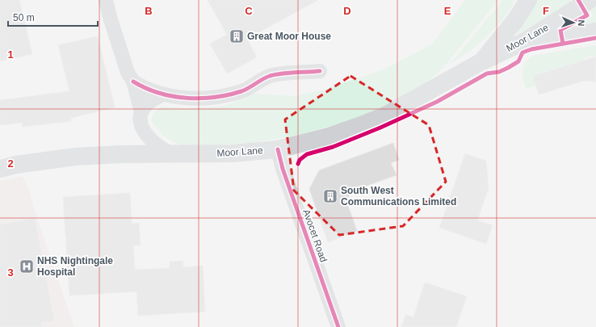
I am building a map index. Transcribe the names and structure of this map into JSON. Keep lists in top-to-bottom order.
{
  "streets": {
    "main road": ["Moor Lane"],
    "street": ["Avocet Road"]
  },
  "crossings": [
    ["Moor Lane", "Avocet Road"]
  ],
  "places": {
    "building": ["Great Moor House", "South West Communications Limited"],
    "hospital": ["NHS Nightingale Hospital"]
  },
  "scale_bar": "50 m",
  "north": "right",
  "grid": {
    "columns": [
      "B",
      "C",
      "D",
      "E",
      "F"
    ],
    "rows": ["1", "2", "3"]
  }
}
